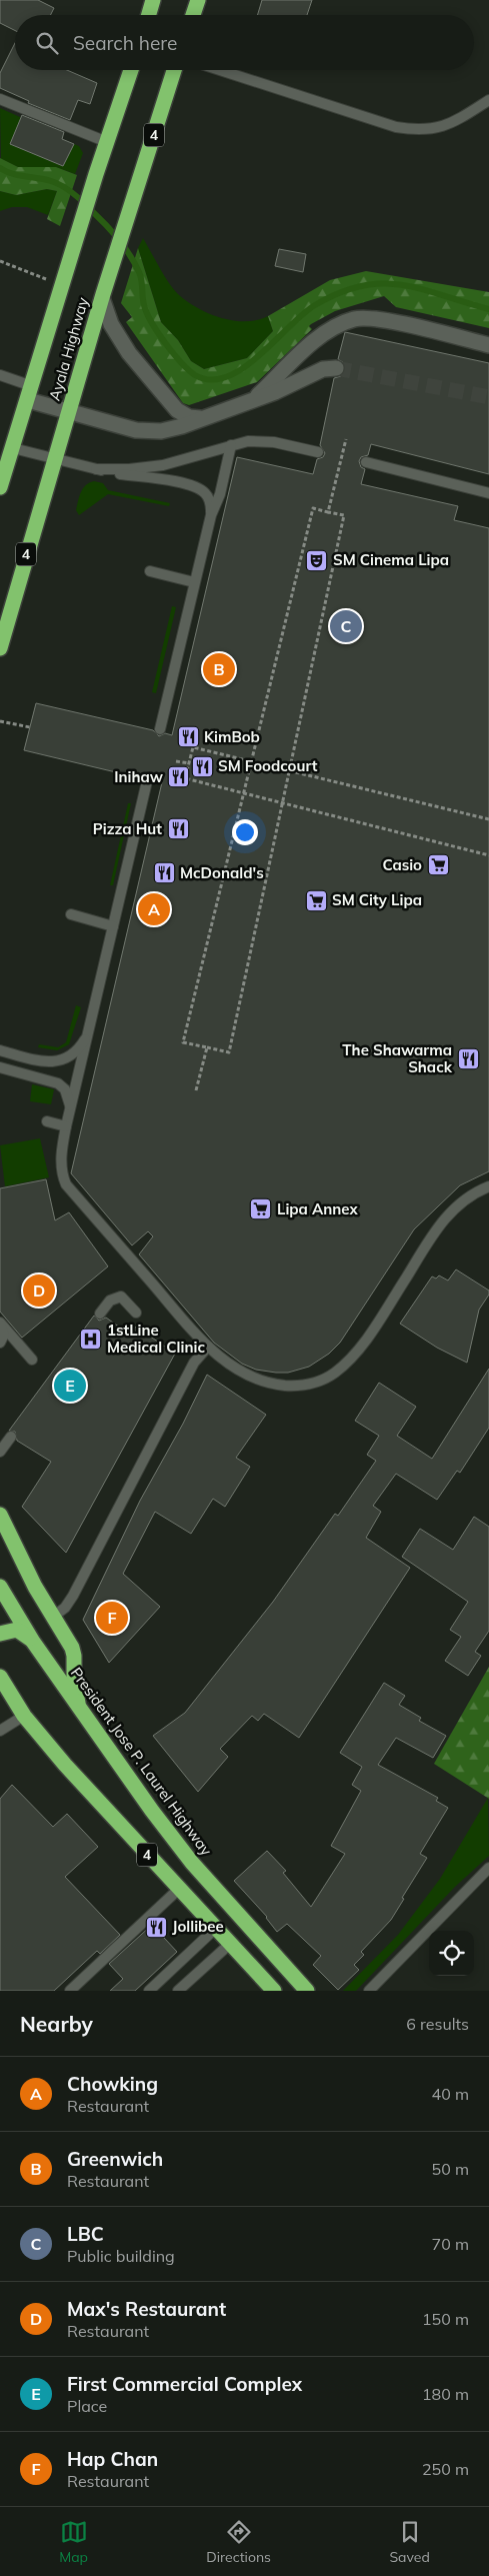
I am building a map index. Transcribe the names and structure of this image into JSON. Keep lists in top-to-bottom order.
{
  "streets": {
    "highway": ["4", "Ayala Highway", "President Jose P. Laurel Highway"]
  },
  "places": {
    "theatre": ["SM Cinema Lipa"],
    "restaurant": [
      "KimBob",
      "SM Foodcourt",
      "Inihaw",
      "Pizza Hut",
      "McDonald's",
      "The Shawarma Shack",
      "Jollibee"
    ],
    "supermarket": ["Casio", "SM City Lipa", "Lipa Annex"],
    "hospital": ["1stLine Medical Clinic"]
  },
  "page": {
    "search": "Search here",
    "pins": [
      "C",
      "B",
      "A",
      "D",
      "E",
      "F"
    ],
    "heading": ["Nearby", "6 results"],
    "list": [
      {
        "mark": "A",
        "name": "Chowking",
        "note": "Restaurant",
        "value": "40 m"
      },
      {
        "mark": "B",
        "name": "Greenwich",
        "note": "Restaurant",
        "value": "50 m"
      },
      {
        "mark": "C",
        "name": "LBC",
        "note": "Public building",
        "value": "70 m"
      },
      {
        "mark": "D",
        "name": "Max's Restaurant",
        "note": "Restaurant",
        "value": "150 m"
      },
      {
        "mark": "E",
        "name": "First Commercial Complex",
        "note": "Place",
        "value": "180 m"
      },
      {
        "mark": "F",
        "name": "Hap Chan",
        "note": "Restaurant",
        "value": "250 m"
      }
    ],
    "nav": ["Map", "Directions", "Saved"]
  }
}
